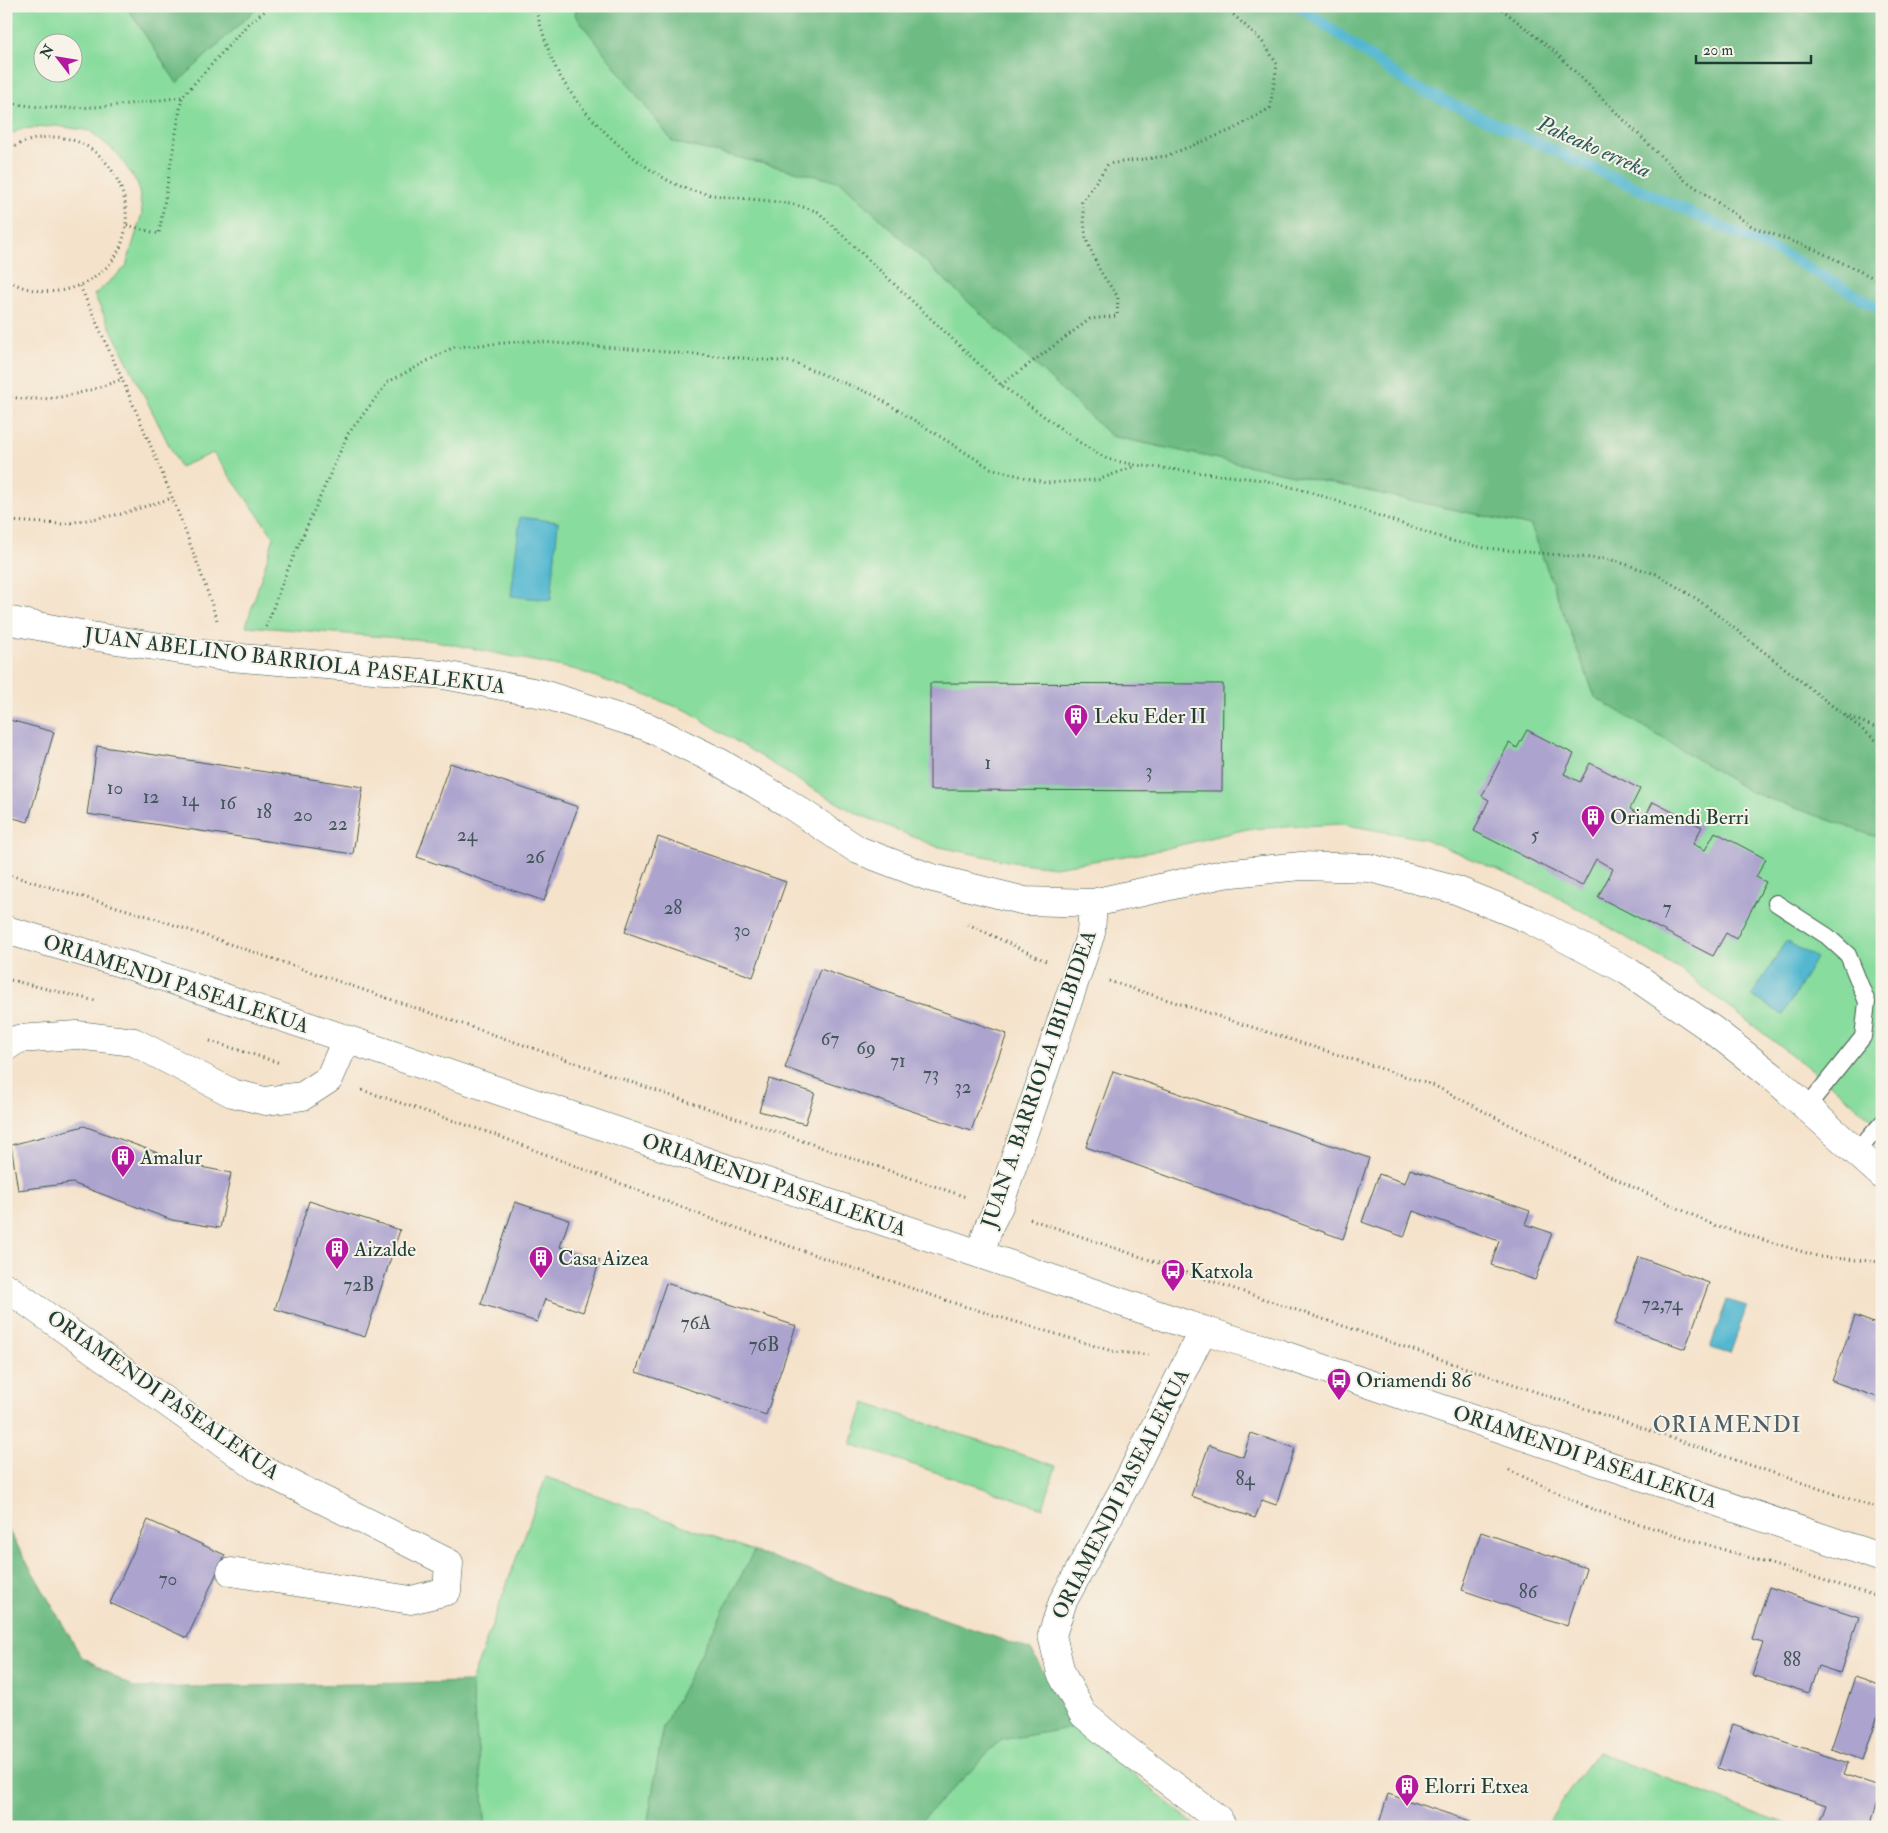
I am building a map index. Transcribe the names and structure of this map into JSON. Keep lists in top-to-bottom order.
{
  "streets": {
    "street": ["JUAN ABELINO BARRIOLA PASEALEKUA", "ORIAMENDI PASEALEKUA", "JUAN A. BARRIOLA IBILBIDEA"]
  },
  "crossings": [
    ["JUAN ABELINO BARRIOLA PASEALEKUA", "JUAN A. BARRIOLA IBILBIDEA"],
    ["ORIAMENDI PASEALEKUA", "JUAN A. BARRIOLA IBILBIDEA"]
  ],
  "districts": ["ORIAMENDI"],
  "water": ["Pakeako erreka"],
  "places": {
    "building": [
      "Leku Eder II",
      "Oriamendi Berri",
      "Amalur",
      "Aizalde",
      "Casa Aizea",
      "Elorri Etxea"
    ],
    "bus stop": ["Katxola", "Oriamendi 86"]
  },
  "house_numbers": [
    "1",
    "3",
    "10",
    "12",
    "14",
    "16",
    "18",
    "20",
    "22",
    "24",
    "5",
    "26",
    "28",
    "7",
    "30",
    "67",
    "69",
    "71",
    "73",
    "32",
    "72B",
    "72,74",
    "76A",
    "76B",
    "84",
    "70",
    "86",
    "88"
  ],
  "scale_bar": "20 m",
  "north": "top left"
}
